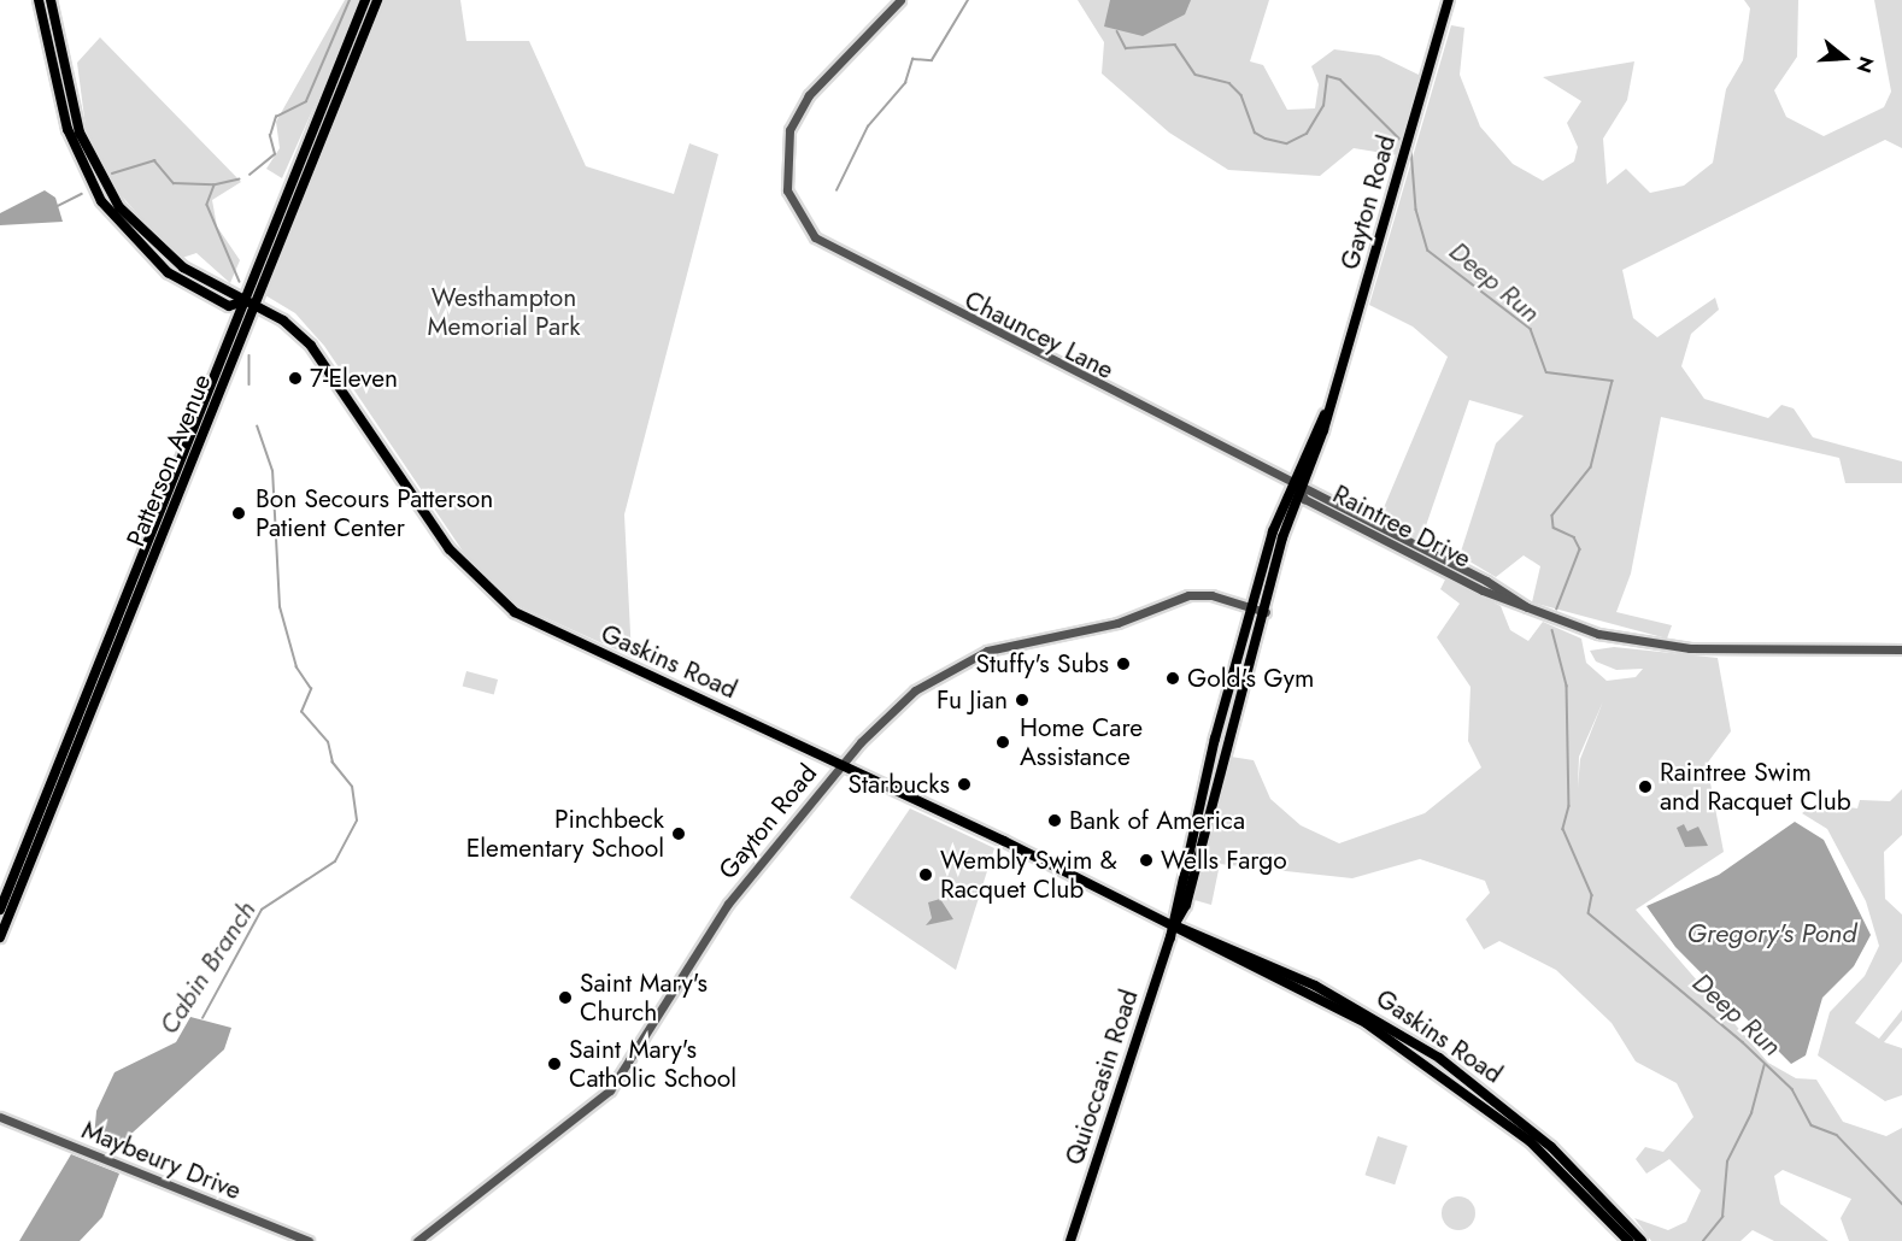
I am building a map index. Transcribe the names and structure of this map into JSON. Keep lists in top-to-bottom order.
{
  "streets": {
    "main road": [
      "Gayton Road",
      "Patterson Avenue",
      "Gaskins Road",
      "Quioccasin Road"
    ],
    "street": ["Chauncey Lane", "Raintree Drive", "Maybeury Drive"]
  },
  "crossings": [
    ["Gayton Road", "Chauncey Lane"],
    ["Gayton Road", "Raintree Drive"],
    ["Gayton Road", "Gaskins Road"],
    ["Gayton Road", "Quioccasin Road"],
    ["Chauncey Lane", "Raintree Drive"],
    ["Patterson Avenue", "Gaskins Road"],
    ["Gaskins Road", "Quioccasin Road"]
  ],
  "water": ["Deep Run", "Gregory's Pond", "Cabin Branch"],
  "parks": ["Westhampton Memorial Park"],
  "places": [
    "7-Eleven",
    "Bon Secours Patterson Patient Center",
    "Stuffy's Subs",
    "Gold's Gym",
    "Fu Jian",
    "Home Care Assistance",
    "Starbucks",
    "Raintree Swim and Racquet Club",
    "Bank of America",
    "Pinchbeck Elementary School",
    "Wells Fargo",
    "Wembly Swim & Racquet Club",
    "Saint Mary's Church",
    "Saint Mary's Catholic School"
  ],
  "north": "right"
}
